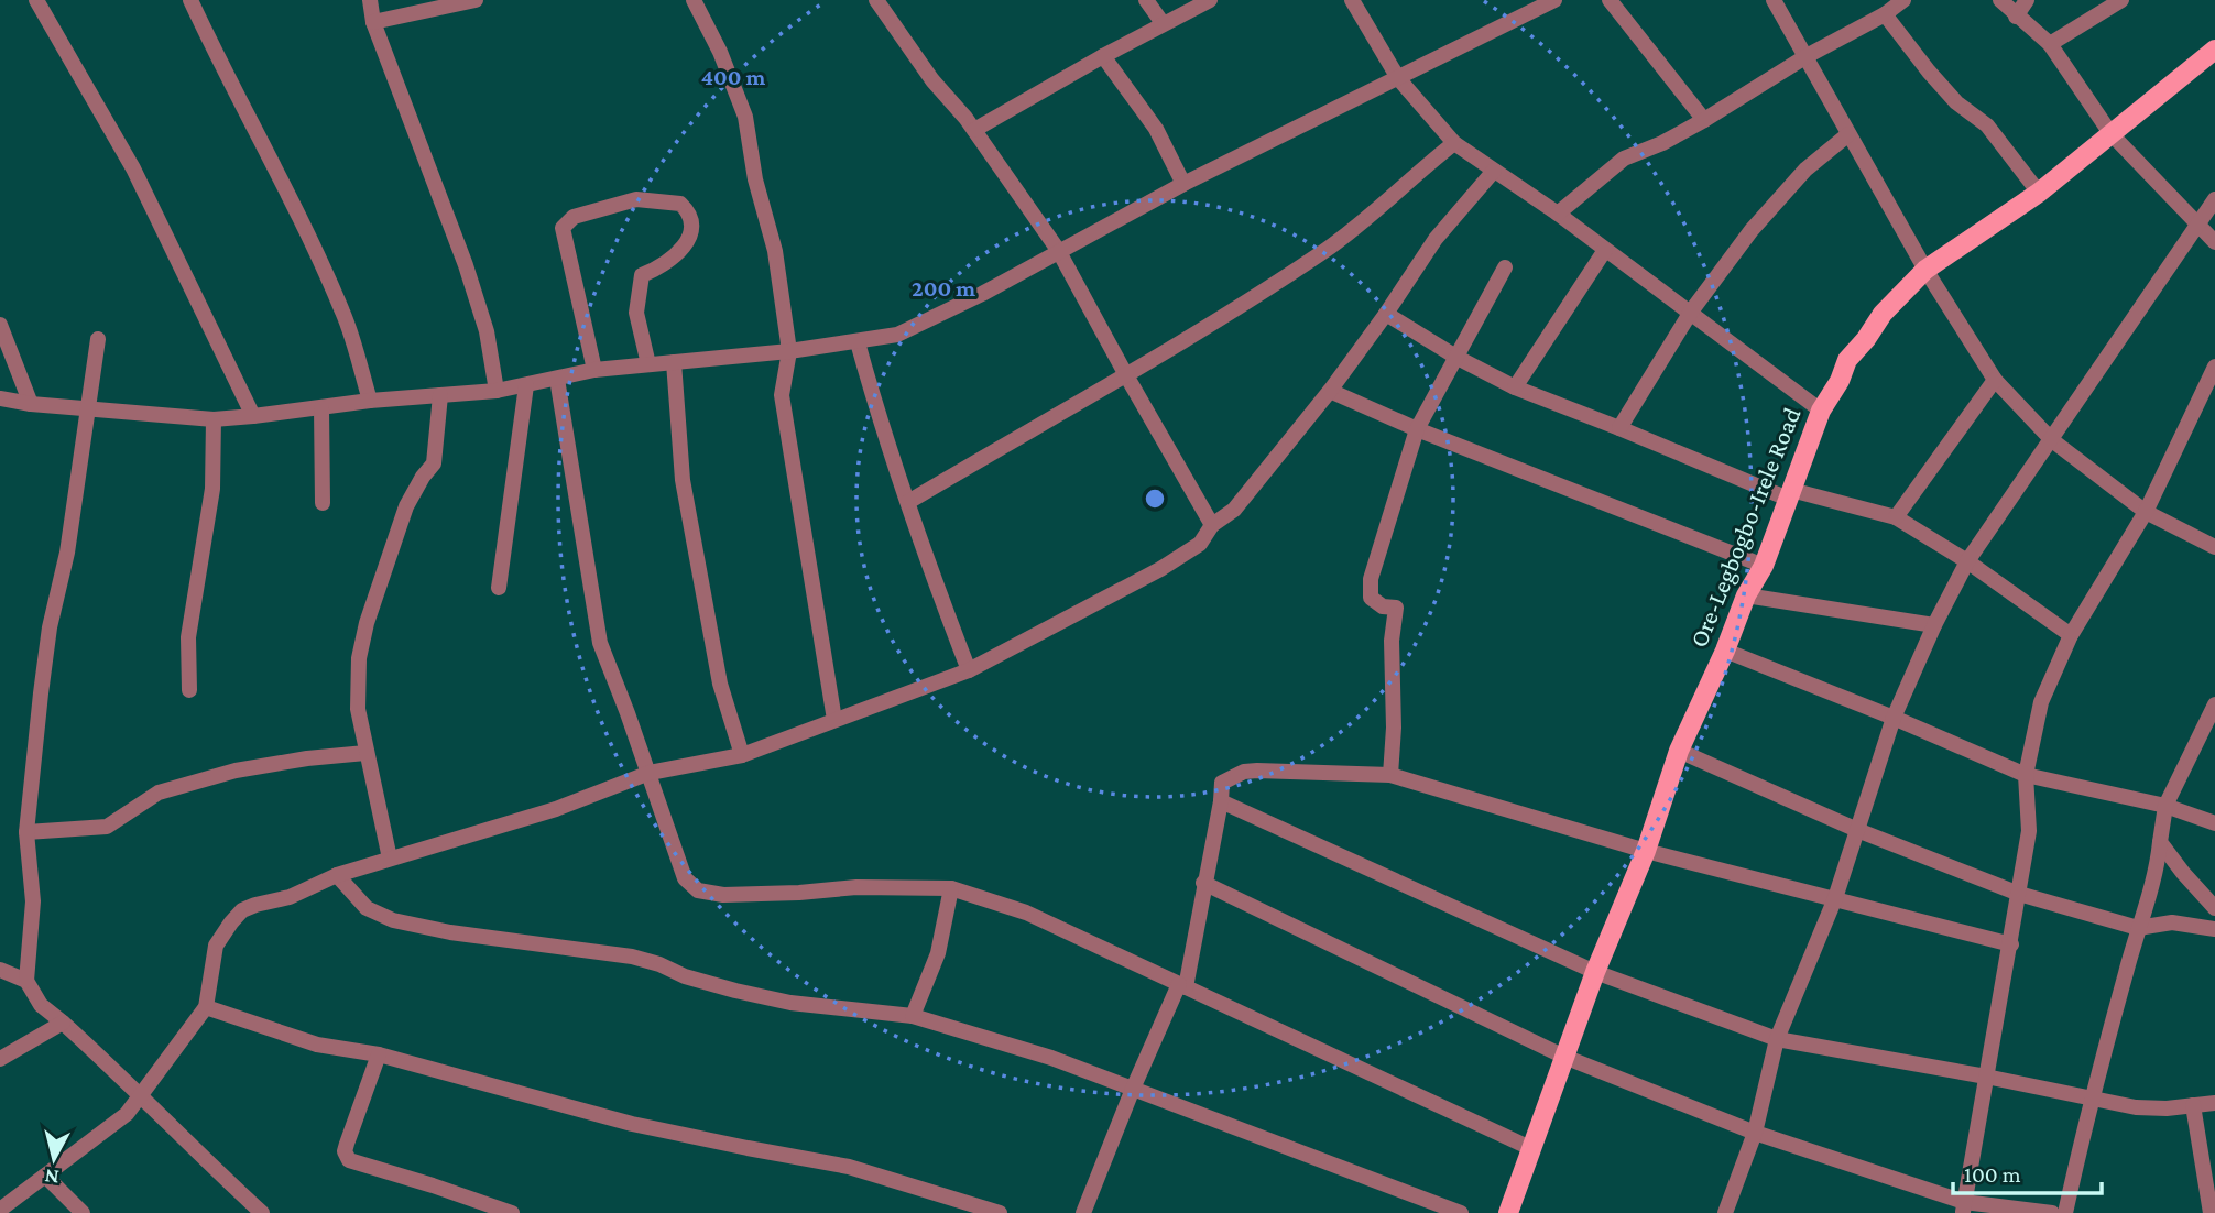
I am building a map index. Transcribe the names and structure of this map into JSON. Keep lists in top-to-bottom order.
{
  "streets": {
    "main road": ["Ore-Legbogbo-Irele Road"]
  },
  "scale_bar": "100 m",
  "north": "bottom",
  "rings": ["400 m", "200 m"]
}
